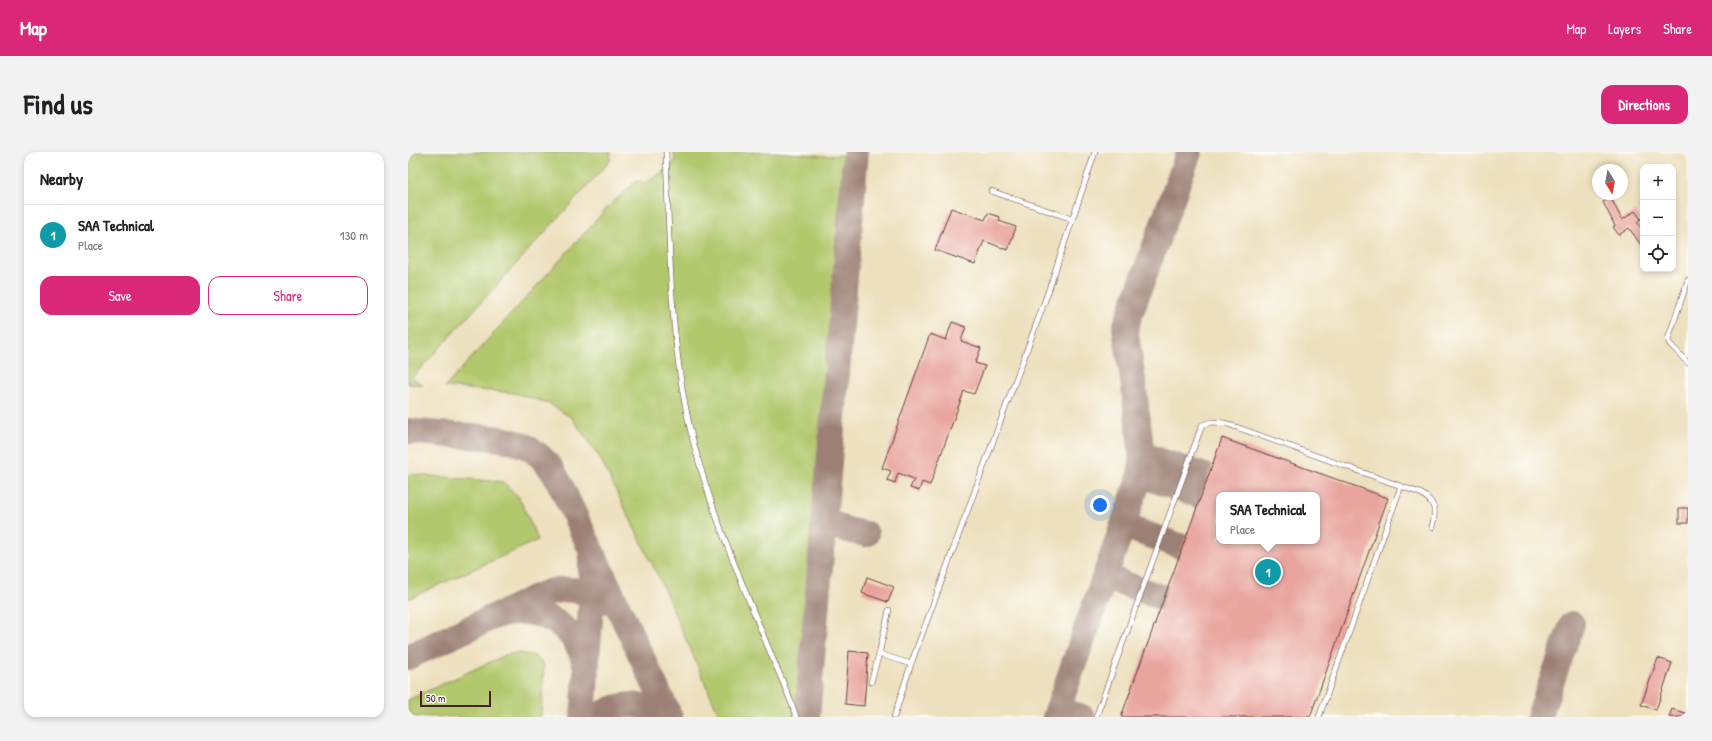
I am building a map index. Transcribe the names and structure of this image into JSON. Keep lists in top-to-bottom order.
{
  "scale_bar": "50 m",
  "north": "bottom",
  "page": {
    "header": "Map",
    "nav": ["Map", "Layers", "Share"],
    "title": "Find us",
    "buttons": [
      "Directions",
      ["Save", "Share"]
    ],
    "heading": "Nearby",
    "map_buttons": ["+", "−"],
    "list": [
      {
        "mark": "1",
        "name": "SAA Technical",
        "note": "Place",
        "value": "130 m"
      }
    ],
    "popup": ["SAA Technical", "Place"],
    "pins": "1",
    "scale": "50 m"
  }
}
